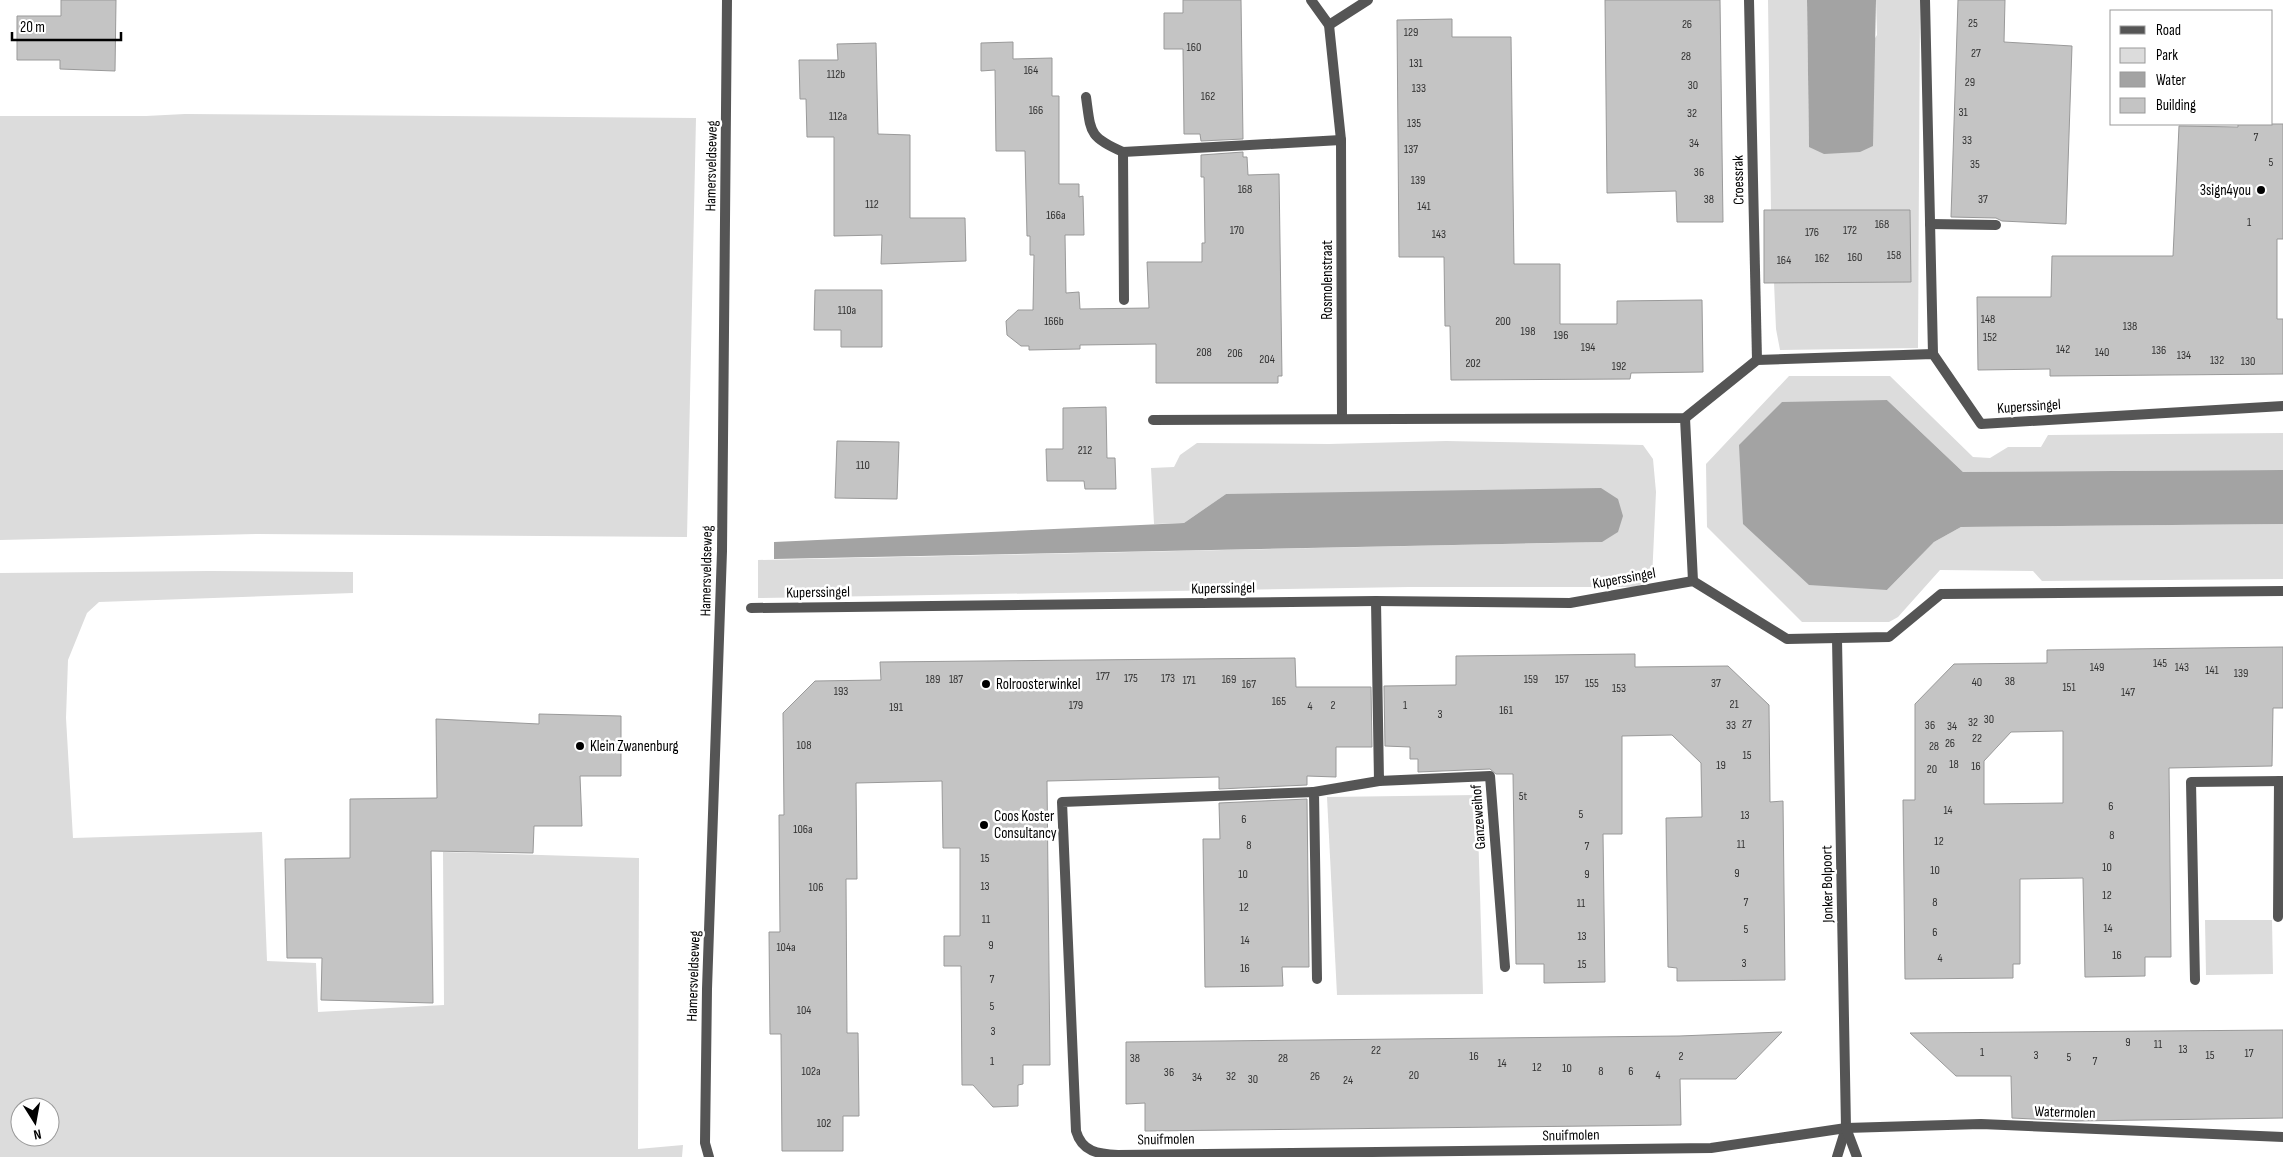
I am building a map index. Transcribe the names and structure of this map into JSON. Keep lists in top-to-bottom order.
{
  "streets": {
    "street": [
      "Hamersveldseweg",
      "Croessrak",
      "Rosmolenstraat",
      "Kuperssingel",
      "Ganzeweihof",
      "Jonker Bolpoort",
      "Watermolen",
      "Snuifmolen"
    ]
  },
  "crossings": [
    ["Ganzeweihof", "Snuifmolen"],
    ["Jonker Bolpoort", "Watermolen"],
    ["Jonker Bolpoort", "Snuifmolen"],
    ["Watermolen", "Snuifmolen"]
  ],
  "places": [
    "3sign4you",
    "Rolroosterwinkel",
    "Klein Zwanenburg",
    "Coos Koster Consultancy"
  ],
  "house_numbers": [
    "25",
    "26",
    "129",
    "160",
    "27",
    "28",
    "131",
    "164",
    "112b",
    "29",
    "30",
    "133",
    "162",
    "166",
    "31",
    "32",
    "112a",
    "135",
    "7",
    "33",
    "34",
    "137",
    "5",
    "35",
    "36",
    "139",
    "168",
    "38",
    "37",
    "112",
    "141",
    "166a",
    "1",
    "168",
    "170",
    "172",
    "176",
    "143",
    "158",
    "160",
    "162",
    "164",
    "110a",
    "148",
    "166b",
    "200",
    "138",
    "198",
    "196",
    "152",
    "194",
    "142",
    "136",
    "208",
    "140",
    "206",
    "134",
    "204",
    "132",
    "130",
    "202",
    "192",
    "212",
    "110",
    "145",
    "149",
    "143",
    "141",
    "139",
    "177",
    "175",
    "173",
    "189",
    "187",
    "169",
    "159",
    "157",
    "171",
    "38",
    "40",
    "155",
    "37",
    "167",
    "151",
    "153",
    "193",
    "147",
    "165",
    "21",
    "179",
    "2",
    "1",
    "4",
    "191",
    "161",
    "3",
    "30",
    "32",
    "27",
    "33",
    "36",
    "34",
    "22",
    "26",
    "108",
    "28",
    "15",
    "18",
    "19",
    "16",
    "20",
    "5t",
    "6",
    "14",
    "5",
    "13",
    "6",
    "106a",
    "8",
    "12",
    "11",
    "8",
    "7",
    "15",
    "10",
    "10",
    "9",
    "10",
    "9",
    "13",
    "106",
    "12",
    "7",
    "8",
    "11",
    "12",
    "11",
    "14",
    "5",
    "6",
    "13",
    "14",
    "9",
    "104a",
    "16",
    "4",
    "3",
    "15",
    "16",
    "7",
    "5",
    "104",
    "3",
    "9",
    "11",
    "13",
    "22",
    "1",
    "17",
    "3",
    "15",
    "16",
    "2",
    "5",
    "38",
    "28",
    "1",
    "7",
    "14",
    "12",
    "10",
    "102a",
    "8",
    "6",
    "36",
    "20",
    "4",
    "32",
    "26",
    "34",
    "30",
    "24",
    "102"
  ],
  "legend": [
    "Road",
    "Park",
    "Water",
    "Building"
  ],
  "scale_bar": "20 m",
  "north": "bottom"
}
